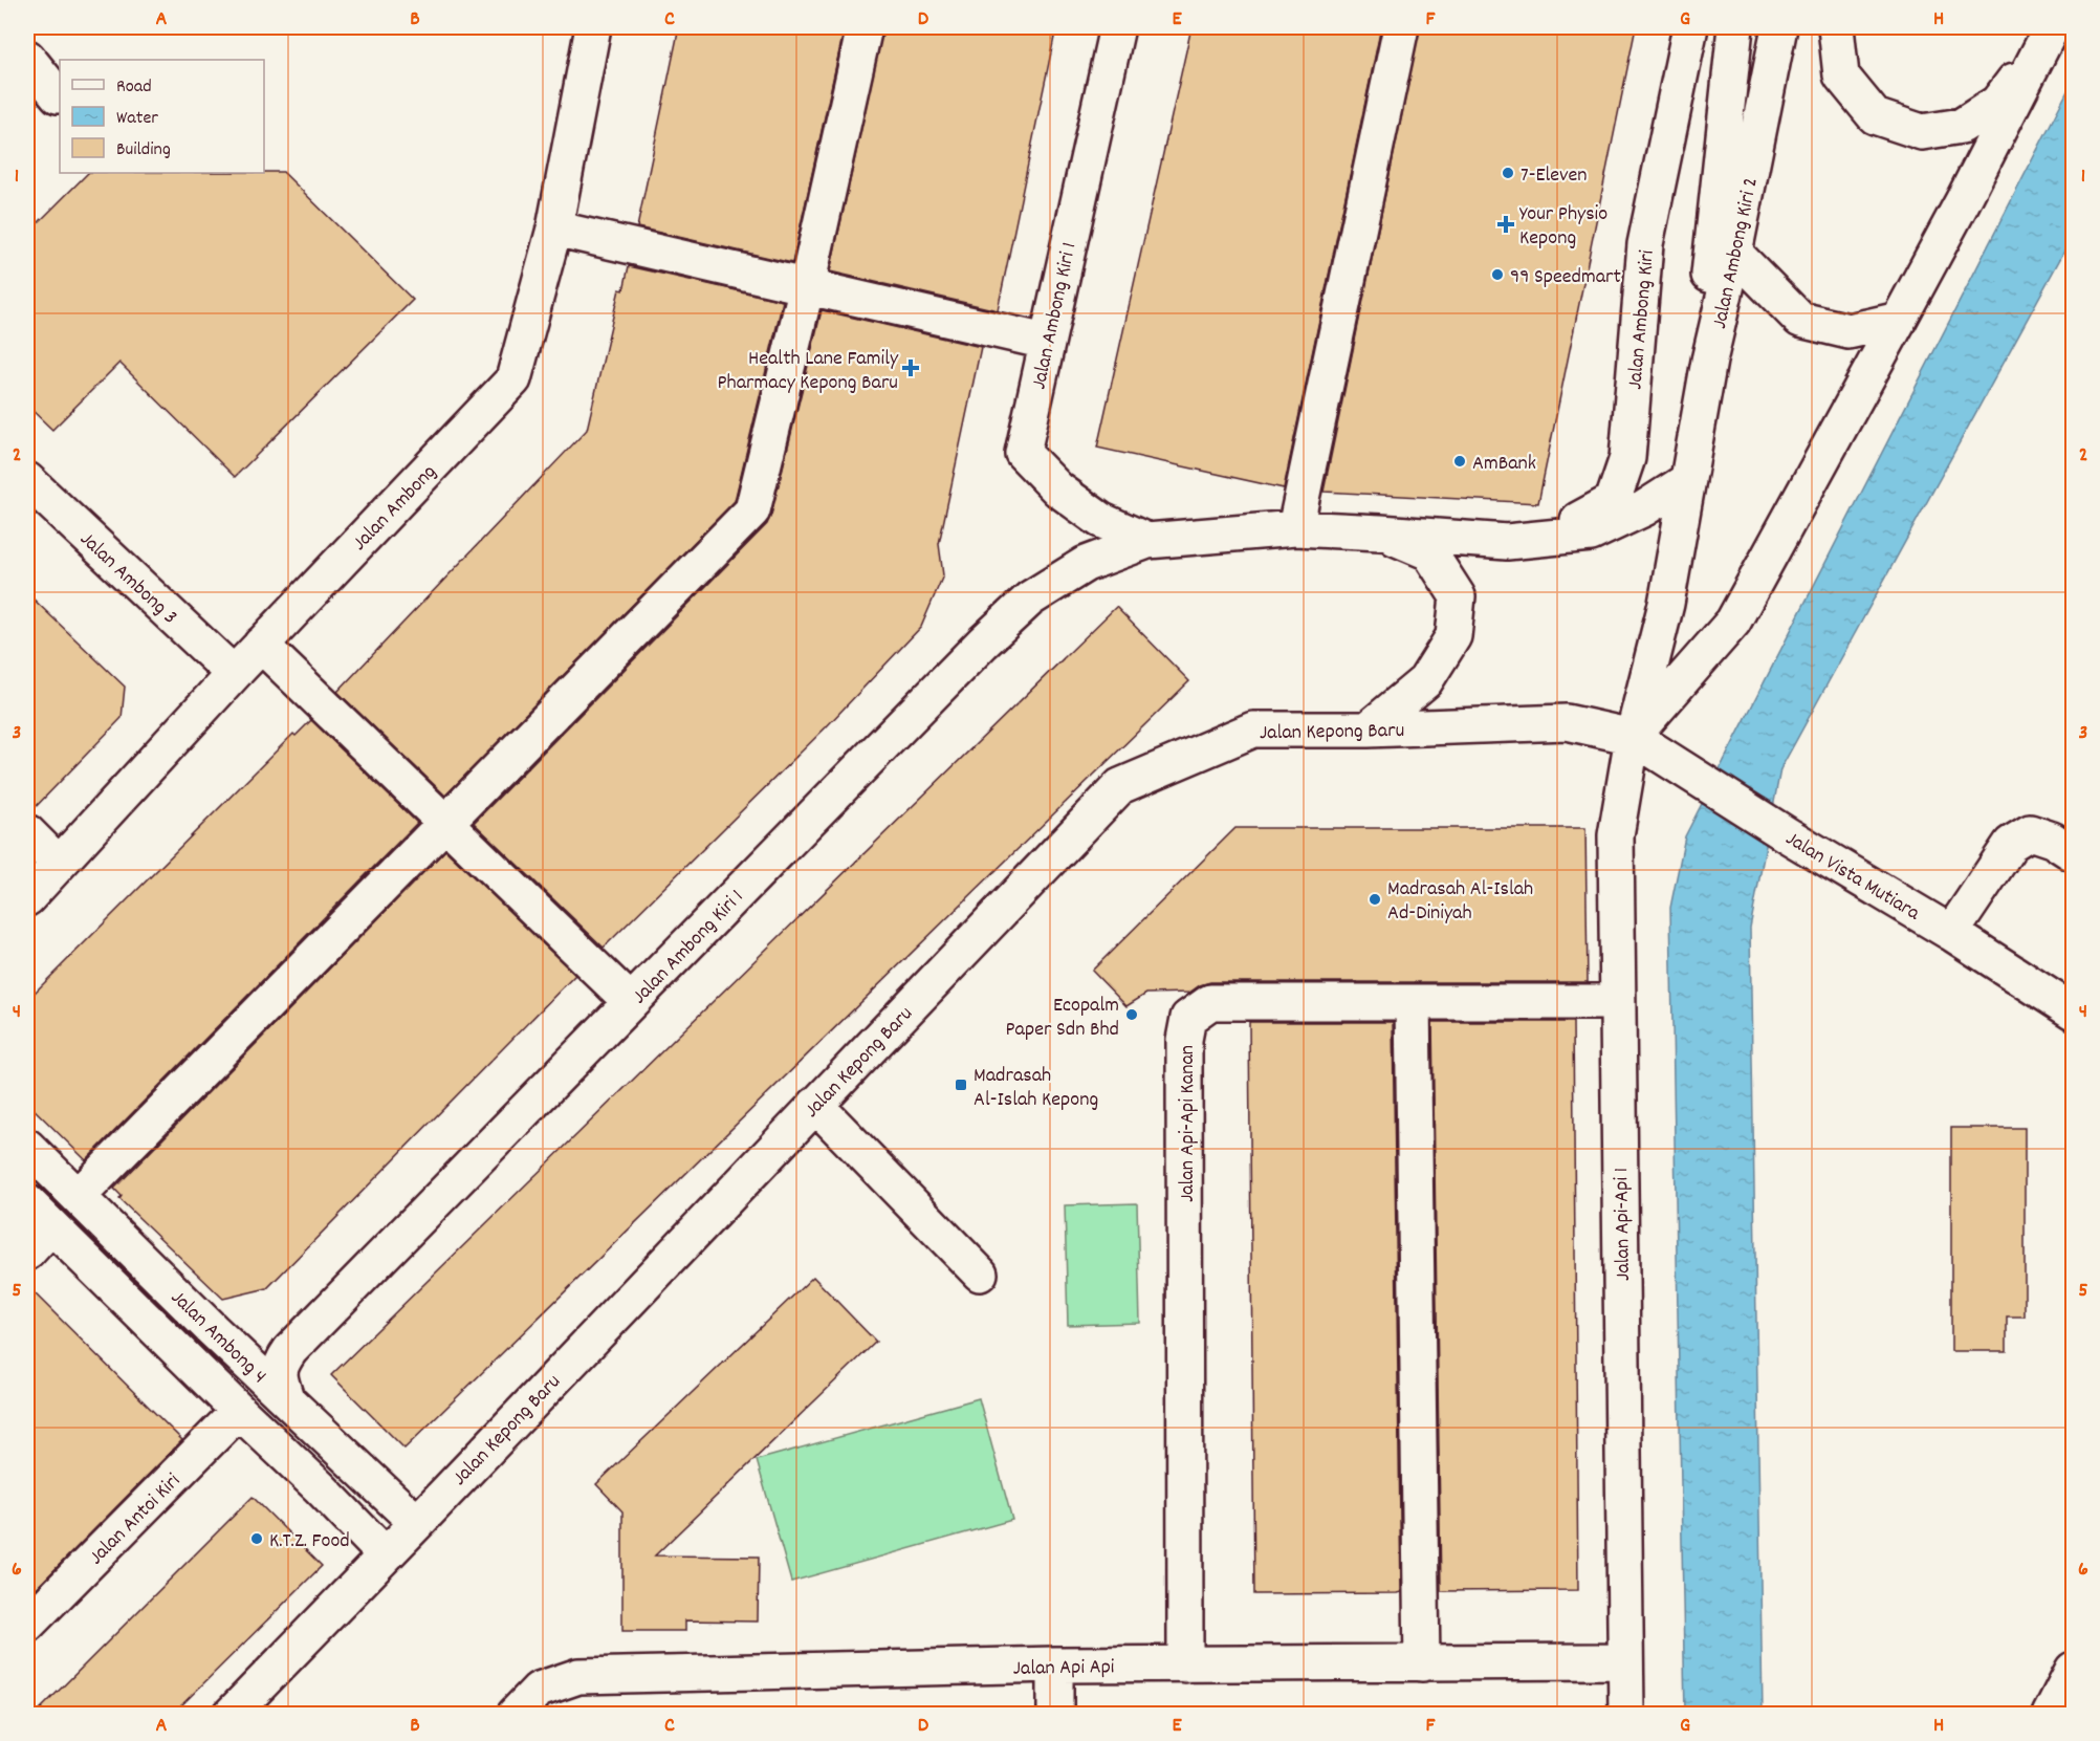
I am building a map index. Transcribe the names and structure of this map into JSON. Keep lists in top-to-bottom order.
{
  "streets": {
    "street": [
      "Jalan Ambong Kiri 2",
      "Jalan Ambong Kiri 1",
      "Jalan Ambong Kiri",
      "Jalan Ambong",
      "Jalan Ambong 3",
      "Jalan Kepong Baru",
      "Jalan Vista Mutiara",
      "Jalan Api-Api Kanan",
      "Jalan Api-Api 1",
      "Jalan Ambong 4",
      "Jalan Antoi Kiri",
      "Jalan Api Api"
    ]
  },
  "crossings": [
    ["Jalan Ambong Kiri 2", "Jalan Ambong Kiri 1"],
    ["Jalan Ambong Kiri 2", "Jalan Kepong Baru"],
    ["Jalan Ambong Kiri 2", "Jalan Vista Mutiara"],
    ["Jalan Ambong Kiri 2", "Jalan Api-Api 1"],
    ["Jalan Ambong Kiri 1", "Jalan Ambong Kiri"],
    ["Jalan Ambong Kiri 1", "Jalan Ambong 4"],
    ["Jalan Ambong", "Jalan Ambong 3"],
    ["Jalan Kepong Baru", "Jalan Vista Mutiara"],
    ["Jalan Kepong Baru", "Jalan Api-Api 1"],
    ["Jalan Kepong Baru", "Jalan Ambong 4"],
    ["Jalan Vista Mutiara", "Jalan Api-Api 1"],
    ["Jalan Api-Api Kanan", "Jalan Api-Api 1"],
    ["Jalan Api-Api Kanan", "Jalan Api Api"],
    ["Jalan Api-Api 1", "Jalan Api Api"],
    ["Jalan Ambong 4", "Jalan Antoi Kiri"]
  ],
  "places": {
    "other": [
      "7-Eleven",
      "99 Speedmart",
      "AmBank",
      "Madrasah Al-Islah Ad-Diniyah",
      "Ecopalm Paper Sdn Bhd",
      "K.T.Z. Food"
    ],
    "health": ["Your Physio Kepong", "Health Lane Family Pharmacy Kepong Baru"],
    "transit": ["Madrasah Al-Islah Kepong"]
  },
  "legend": ["Road", "Water", "Building"],
  "grid": {
    "columns": [
      "A",
      "B",
      "C",
      "D",
      "E",
      "F",
      "G",
      "H"
    ],
    "rows": [
      "1",
      "2",
      "3",
      "4",
      "5",
      "6"
    ]
  }
}
